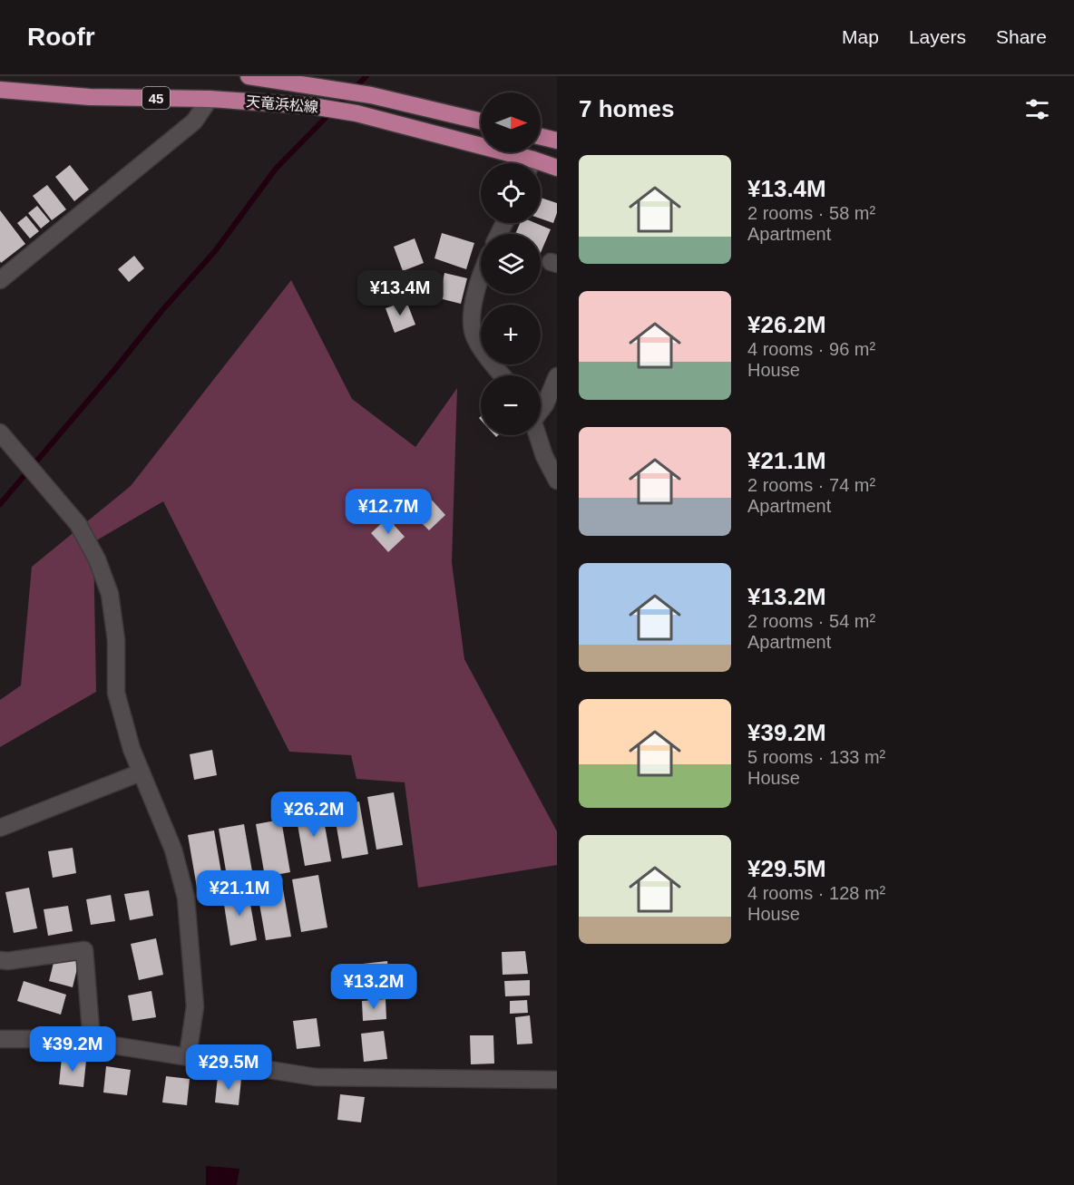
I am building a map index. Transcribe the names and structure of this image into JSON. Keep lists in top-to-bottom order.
{
  "streets": {
    "main road": ["45", "天竜浜松線"]
  },
  "north": "right",
  "page": {
    "header": "Roofr",
    "nav": ["Map", "Layers", "Share"],
    "heading": "7 homes",
    "map_buttons": ["+", "−"],
    "list": [
      {
        "name": "¥13.4M",
        "note": "2 rooms · 58 m² · Apartment"
      },
      {
        "name": "¥26.2M",
        "note": "4 rooms · 96 m² · House"
      },
      {
        "name": "¥21.1M",
        "note": "2 rooms · 74 m² · Apartment"
      },
      {
        "name": "¥13.2M",
        "note": "2 rooms · 54 m² · Apartment"
      },
      {
        "name": "¥39.2M",
        "note": "5 rooms · 133 m² · House"
      },
      {
        "name": "¥29.5M",
        "note": "4 rooms · 128 m² · House"
      }
    ],
    "price": [
      "¥13.4M",
      "¥12.7M",
      "¥26.2M",
      "¥21.1M",
      "¥13.2M",
      "¥39.2M",
      "¥29.5M"
    ]
  }
}
